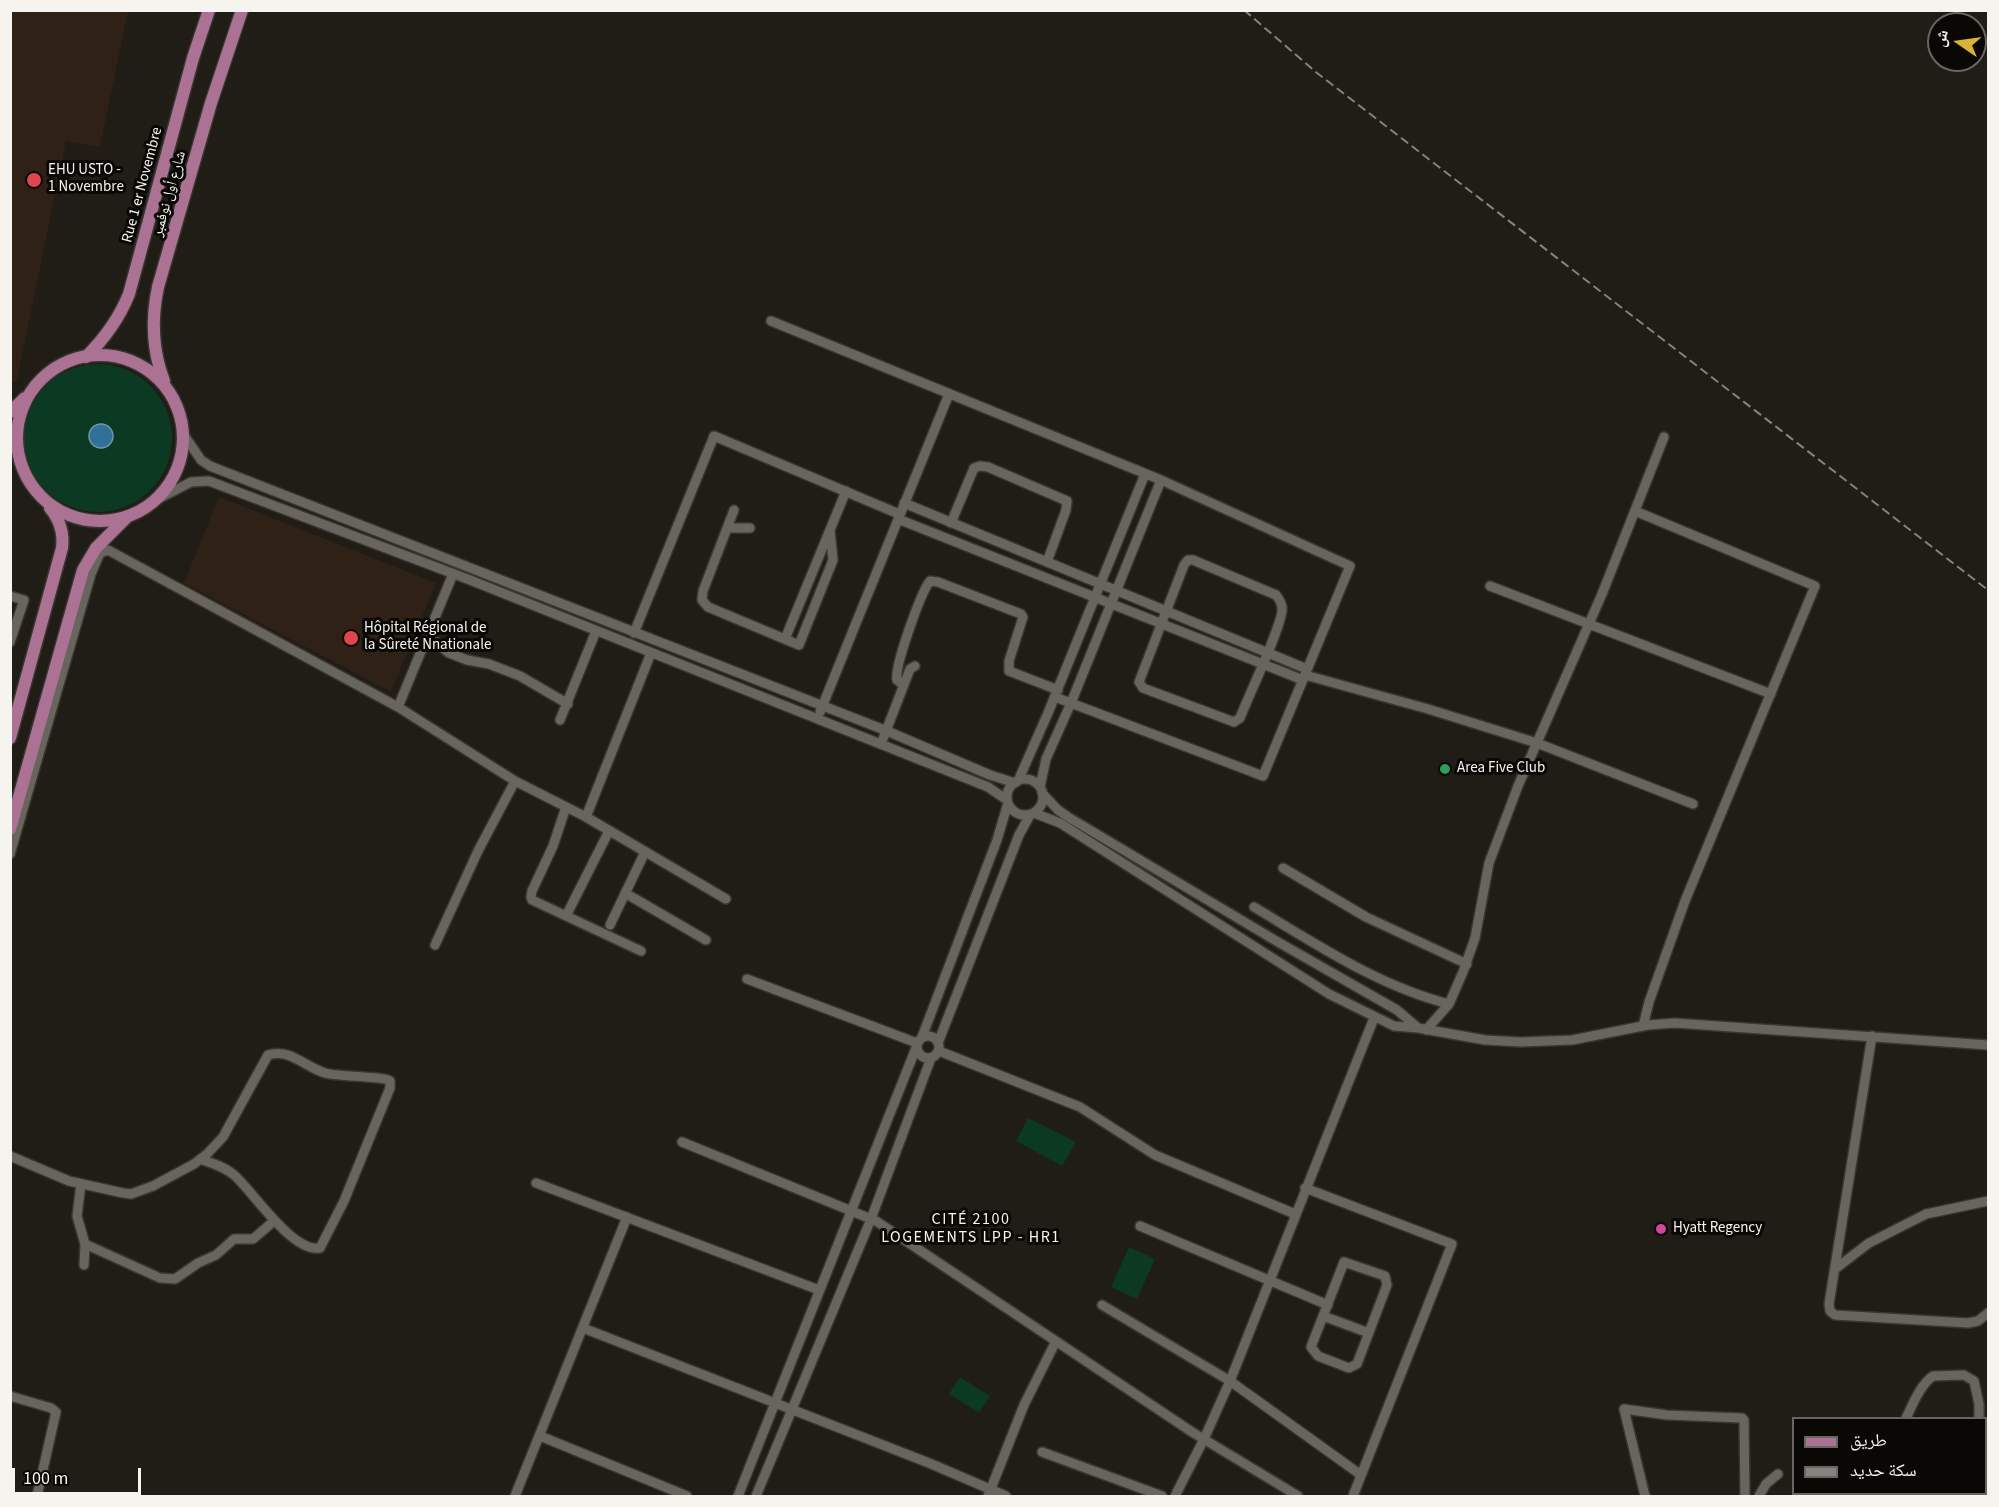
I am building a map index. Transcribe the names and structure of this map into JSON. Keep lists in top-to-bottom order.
{
  "streets": {
    "main road": ["Rue 1 er Novembre", "شارع أول نوفمبر"]
  },
  "crossings": [
    ["Rue 1 er Novembre", "شارع أول نوفمبر"]
  ],
  "districts": ["CITÉ 2100 LOGEMENTS LPP - HR1"],
  "places": [
    "EHU USTO - 1 Novembre",
    "Hôpital Régional de la Sûreté Nnationale",
    "Area Five Club",
    "Hyatt Regency"
  ],
  "legend": ["طريق", "سكة حديد"],
  "scale_bar": "100 m",
  "north": "left"
}
